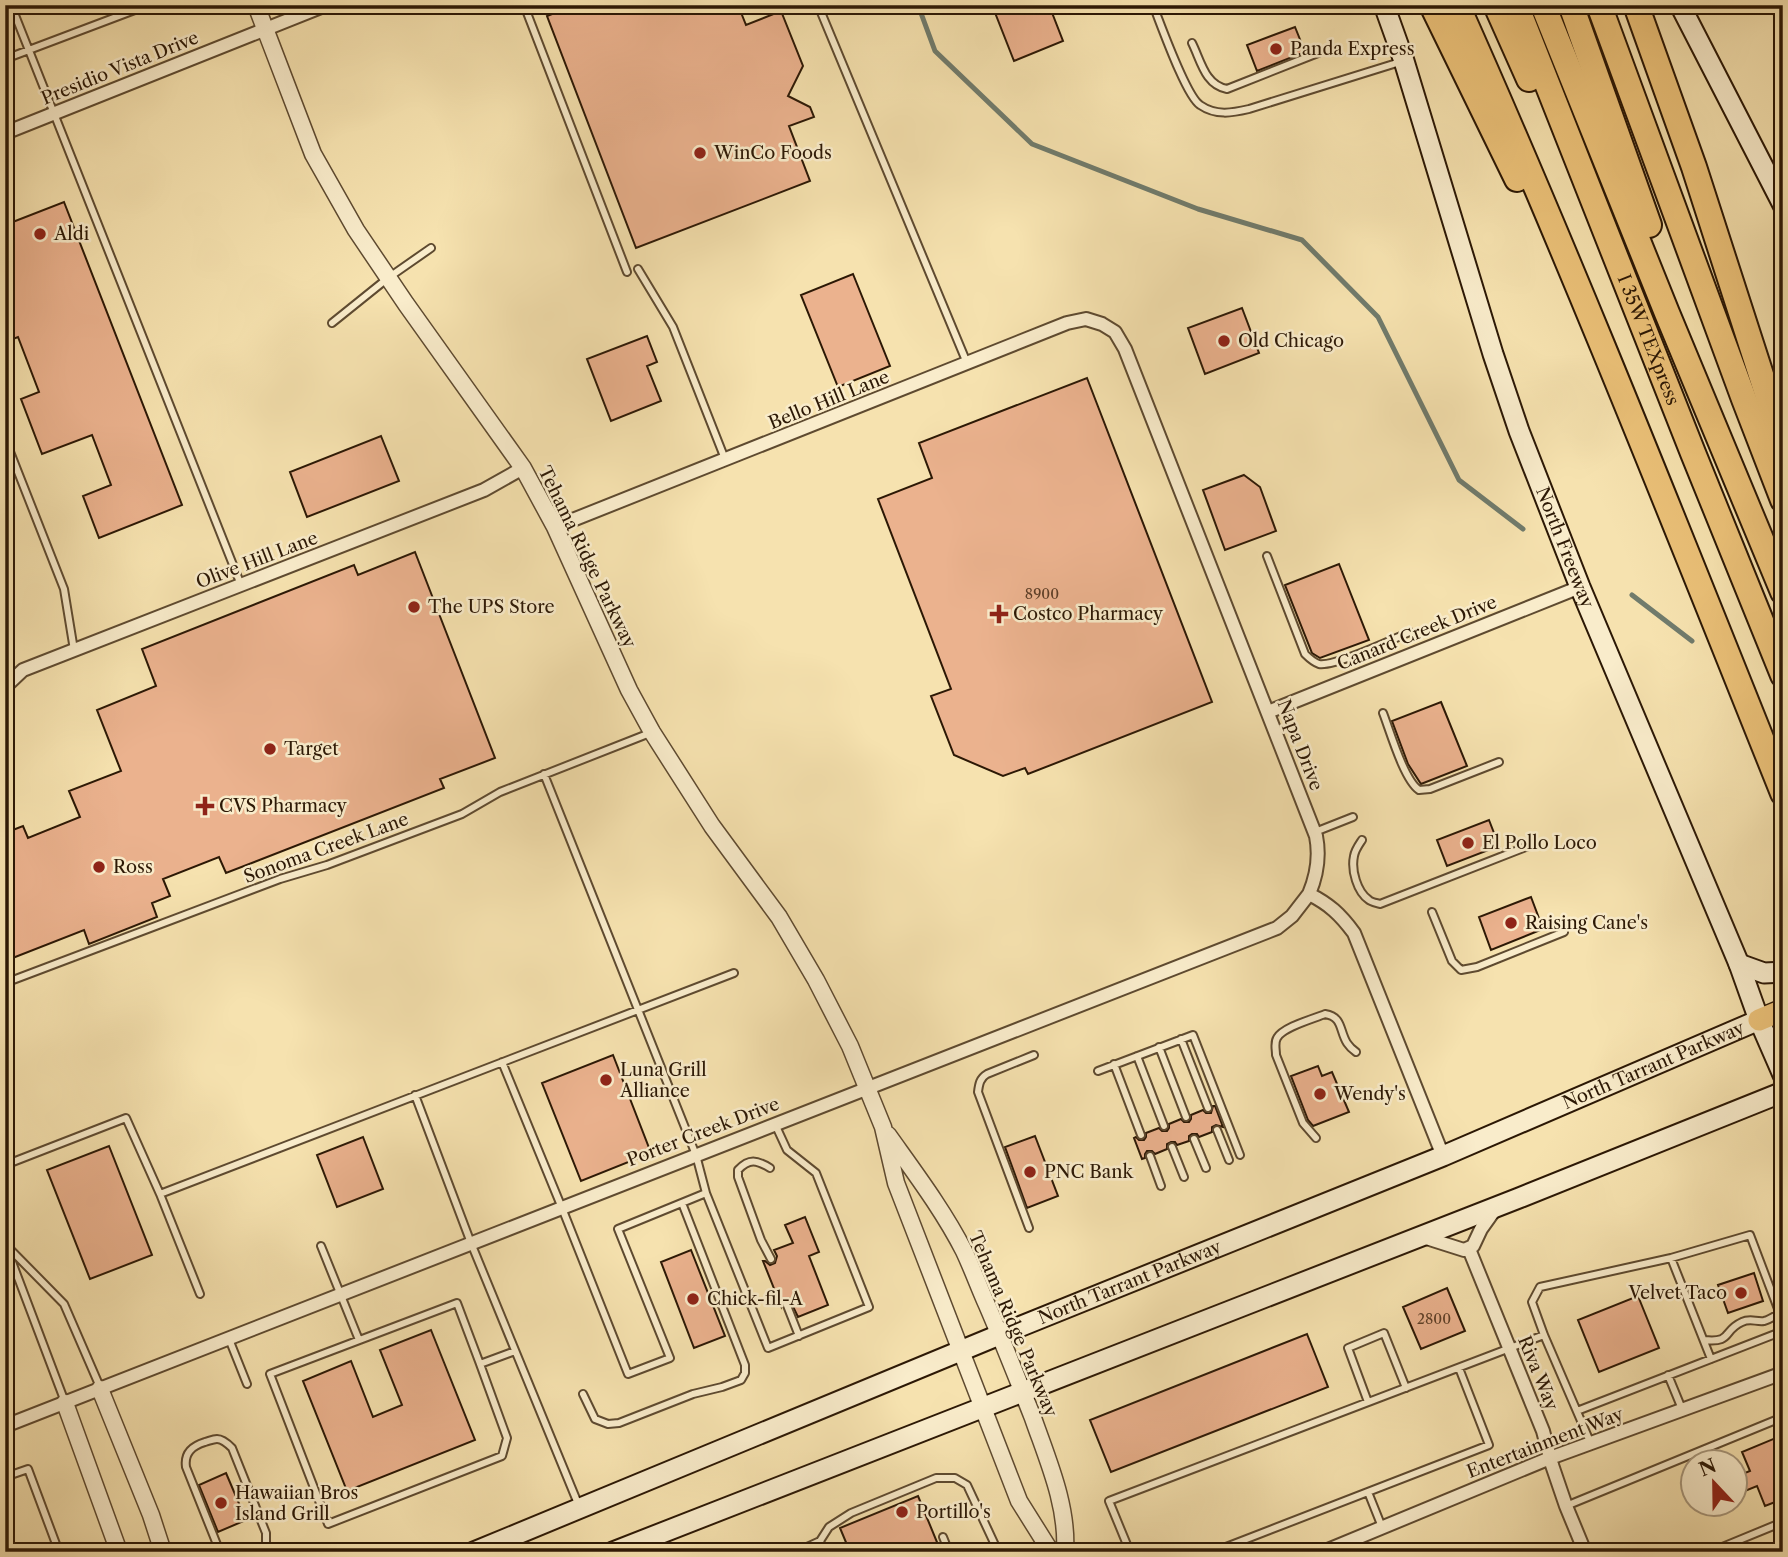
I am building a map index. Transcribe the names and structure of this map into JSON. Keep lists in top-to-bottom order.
{
  "streets": {
    "highway": ["I 35W TEXpress"],
    "main road": ["North Freeway", "North Tarrant Parkway"],
    "street": [
      "Presidio Vista Drive",
      "Bello Hill Lane",
      "Tehama Ridge Parkway",
      "Olive Hill Lane",
      "Canard Creek Drive",
      "Napa Drive",
      "Porter Creek Drive",
      "Riva Way",
      "Entertainment Way"
    ],
    "lane": ["Sonoma Creek Lane"]
  },
  "crossings": [
    ["Presidio Vista Drive", "Tehama Ridge Parkway"],
    ["Bello Hill Lane", "Tehama Ridge Parkway"],
    ["Bello Hill Lane", "Napa Drive"],
    ["North Freeway", "Canard Creek Drive"],
    ["North Freeway", "North Tarrant Parkway"],
    ["Tehama Ridge Parkway", "Olive Hill Lane"],
    ["Tehama Ridge Parkway", "Sonoma Creek Lane"],
    ["Tehama Ridge Parkway", "North Tarrant Parkway"],
    ["Tehama Ridge Parkway", "Porter Creek Drive"],
    ["Canard Creek Drive", "Napa Drive"],
    ["Napa Drive", "Porter Creek Drive"],
    ["Riva Way", "Entertainment Way"]
  ],
  "places": {
    "other": [
      "Panda Express",
      "WinCo Foods",
      "Aldi",
      "Old Chicago",
      "The UPS Store",
      "Target",
      "El Pollo Loco",
      "Ross",
      "Raising Cane's",
      "Luna Grill Alliance",
      "Wendy's",
      "PNC Bank",
      "Velvet Taco",
      "Chick-fil-A",
      "Hawaiian Bros Island Grill",
      "Portillo's"
    ],
    "health": ["Costco Pharmacy", "CVS Pharmacy"]
  },
  "house_numbers": ["8900", "2800"],
  "north": "top"
}
